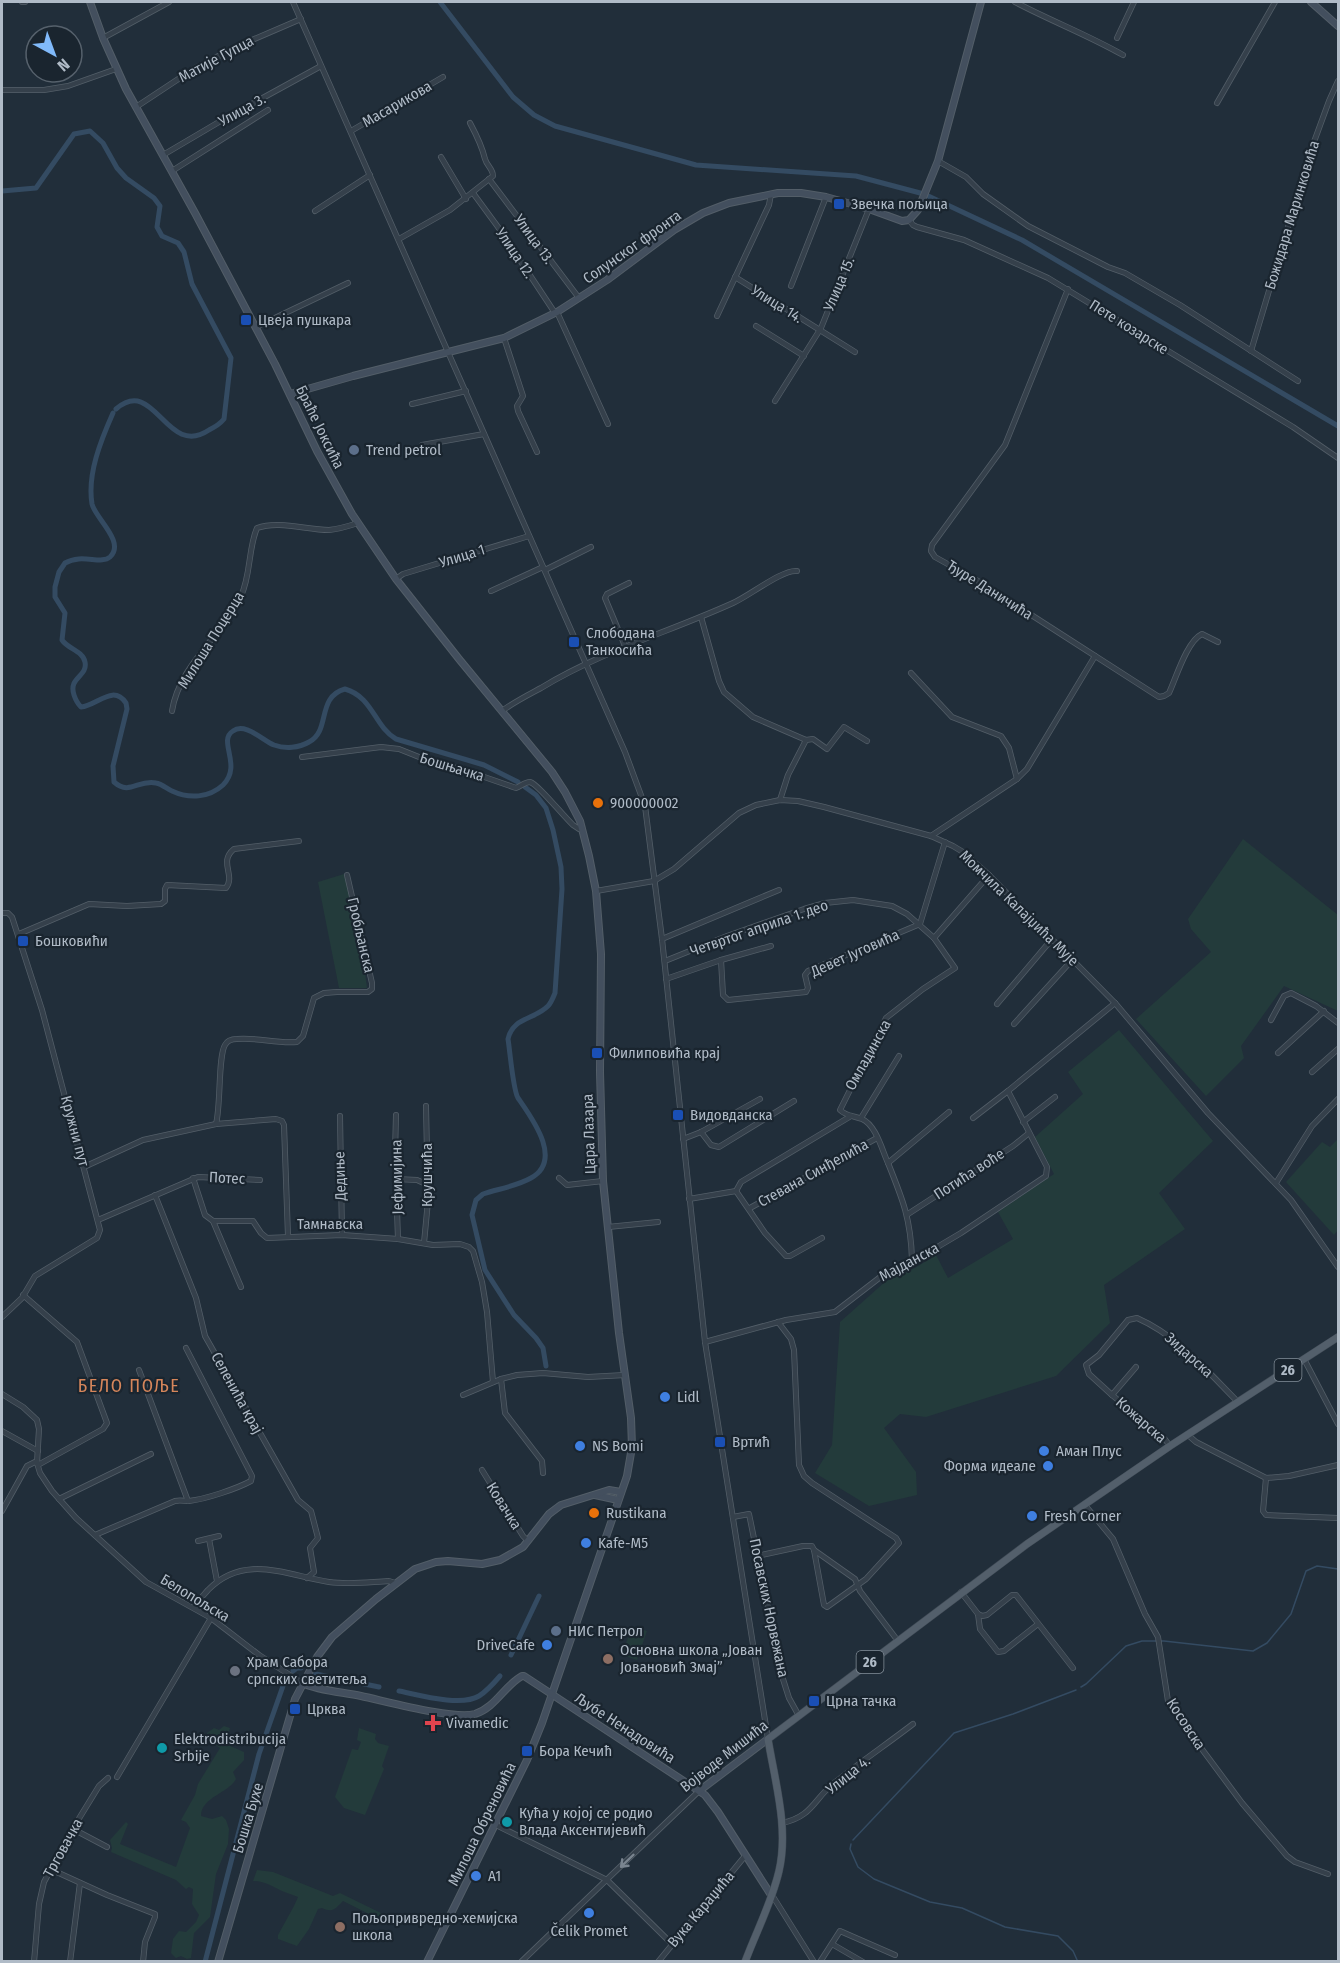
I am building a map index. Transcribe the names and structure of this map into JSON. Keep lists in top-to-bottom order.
{
  "streets": {
    "main road": [
      "Солунског фронта",
      "Браће Јоксића",
      "Цара Лазара",
      "26",
      "Белопољска",
      "Љубе Ненадовића",
      "Војводе Мишића",
      "Бошка Бухе",
      "Милоша Обреновића"
    ],
    "street": [
      "Матије Гупца",
      "Масарикова",
      "Улица 3.",
      "Божидара Маринковића",
      "Улица 13.",
      "Улица 12.",
      "Улица 15.",
      "Улица 14.",
      "Пете козарске",
      "Улица 1",
      "Ђуре Даничића",
      "Милоша Поцерца",
      "Бошњачка",
      "Момчила Калајџића Мује",
      "Четвртог априла 1. део",
      "Гробљанска",
      "Девет Југовића",
      "Омладинска",
      "Кружни пут",
      "Стевана Синђелића",
      "Потића воће",
      "Крушчића",
      "Дедиње",
      "Јефимијина",
      "Потес",
      "Тамнавска",
      "Мајданска",
      "Зидарска",
      "Селенића крај",
      "Кожарска",
      "Ковачка",
      "Посавских Норвежана",
      "Косовска",
      "Улица 4.",
      "Трговачка",
      "Вука Караџића"
    ]
  },
  "crossings": [
    ["Матије Гупца", "Браће Јоксића"],
    ["Улица 3.", "Браће Јоксића"],
    ["Улица 13.", "Солунског фронта"],
    ["Солунског фронта", "Улица 12."],
    ["Солунског фронта", "Улица 15."],
    ["Солунског фронта", "Улица 14."],
    ["Солунског фронта", "Пете козарске"],
    ["Солунског фронта", "Браће Јоксића"],
    ["Улица 15.", "Улица 14."],
    ["Пете козарске", "Ђуре Даничића"],
    ["Браће Јоксића", "Улица 1"],
    ["Браће Јоксића", "Милоша Поцерца"],
    ["Браће Јоксића", "Бошњачка"],
    ["Браће Јоксића", "Цара Лазара"],
    ["Бошњачка", "Цара Лазара"],
    ["Момчила Калајџића Мује", "Цара Лазара"],
    ["Четвртог априла 1. део", "Девет Југовића"],
    ["Четвртог априла 1. део", "Омладинска"],
    ["Девет Југовића", "Омладинска"],
    ["Цара Лазара", "Белопољска"],
    ["Цара Лазара", "Љубе Ненадовића"],
    ["Цара Лазара", "Милоша Обреновића"],
    ["Потића воће", "Мајданска"],
    ["Крушчића", "Тамнавска"],
    ["Дедиње", "Тамнавска"],
    ["Јефимијина", "Тамнавска"],
    ["Зидарска", "26"],
    ["Зидарска", "Кожарска"],
    ["Зидарска", "Војводе Мишића"],
    ["26", "Војводе Мишића"],
    ["Кожарска", "Војводе Мишића"],
    ["Белопољска", "Љубе Ненадовића"],
    ["Белопољска", "Бошка Бухе"],
    ["Белопољска", "Милоша Обреновића"],
    ["Посавских Норвежана", "Војводе Мишића"],
    ["Косовска", "Војводе Мишића"],
    ["Љубе Ненадовића", "Војводе Мишића"],
    ["Љубе Ненадовића", "Милоша Обреновића"],
    ["Љубе Ненадовића", "Вука Караџића"]
  ],
  "districts": ["БЕЛО ПОЉЕ"],
  "places": {
    "transit": [
      "Звечка пољица",
      "Цвеја пушкара",
      "Слободана Танкосића",
      "Бошковићи",
      "Филиповића крај",
      "Видовданска",
      "Вртић",
      "Црна тачка",
      "Црква",
      "Бора Кечић"
    ],
    "other": [
      "Trend petrol",
      "900000002",
      "Lidl",
      "NS Bomi",
      "Аман Плус",
      "Форма идеале",
      "Rustikana",
      "Fresh Corner",
      "Kafe-M5",
      "НИС Петрол",
      "DriveCafe",
      "Основна школа „Јован Јовановић Змај”",
      "Храм Сабора српских светитеља",
      "Elektrodistribucija Srbije",
      "Кућа у којој се родио Влада Аксентијевић",
      "A1",
      "Čelik Promet",
      "Пољопривредно-хемијска школа"
    ],
    "health": ["Vivamedic"]
  },
  "north": "bottom right"
}
